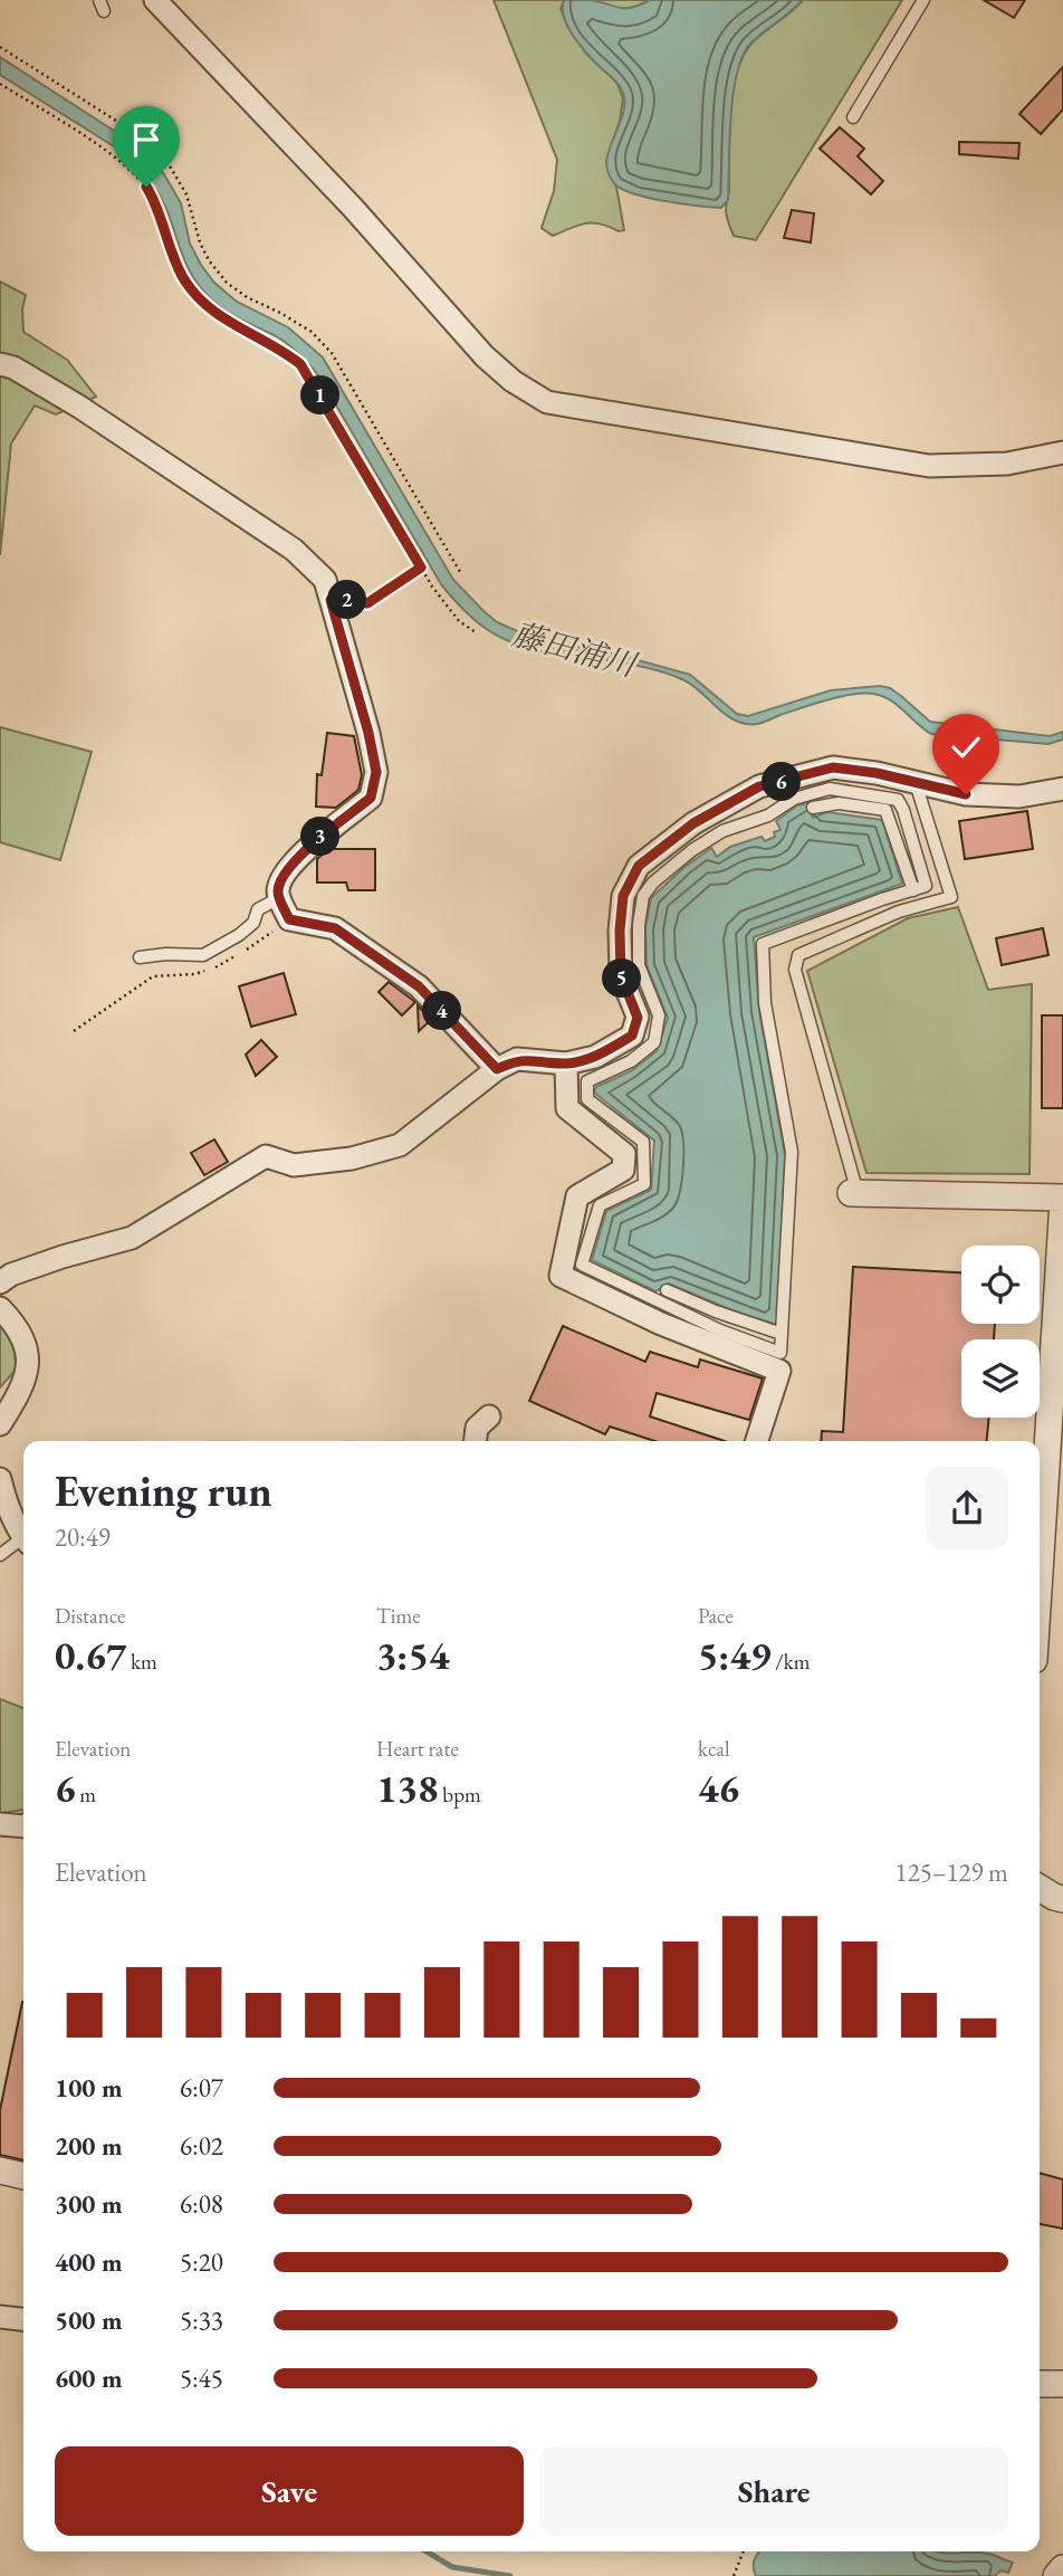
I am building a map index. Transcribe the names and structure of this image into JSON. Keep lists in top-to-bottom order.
{
  "water": ["藤田浦川"],
  "page": {
    "pins": [
      "1",
      "2",
      "6",
      "3",
      "5",
      "4"
    ],
    "heading": ["Evening run", "20:49"],
    "stats": [
      ["Distance", "0.67 km"],
      ["Time", "3:54"],
      ["Pace", "5:49 /km"],
      ["Elevation", "6 m"],
      ["Heart rate", "138 bpm"],
      ["kcal", "46"]
    ],
    "chart": ["Elevation", "125–129 m"],
    "list": [
      {
        "name": "100 m",
        "note": "6:07"
      },
      {
        "name": "200 m",
        "note": "6:02"
      },
      {
        "name": "300 m",
        "note": "6:08"
      },
      {
        "name": "400 m",
        "note": "5:20"
      },
      {
        "name": "500 m",
        "note": "5:33"
      },
      {
        "name": "600 m",
        "note": "5:45"
      }
    ],
    "buttons": ["Save", "Share"]
  }
}
